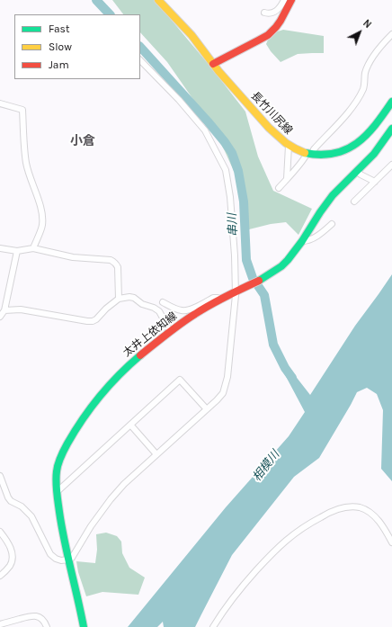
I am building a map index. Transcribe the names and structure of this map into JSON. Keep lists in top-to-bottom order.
{
  "streets": {
    "main road": ["長竹川尻線", "太井上依知線"]
  },
  "districts": ["小倉"],
  "water": ["串川", "相模川"],
  "legend": ["Fast", "Slow", "Jam"],
  "north": "top right"
}
